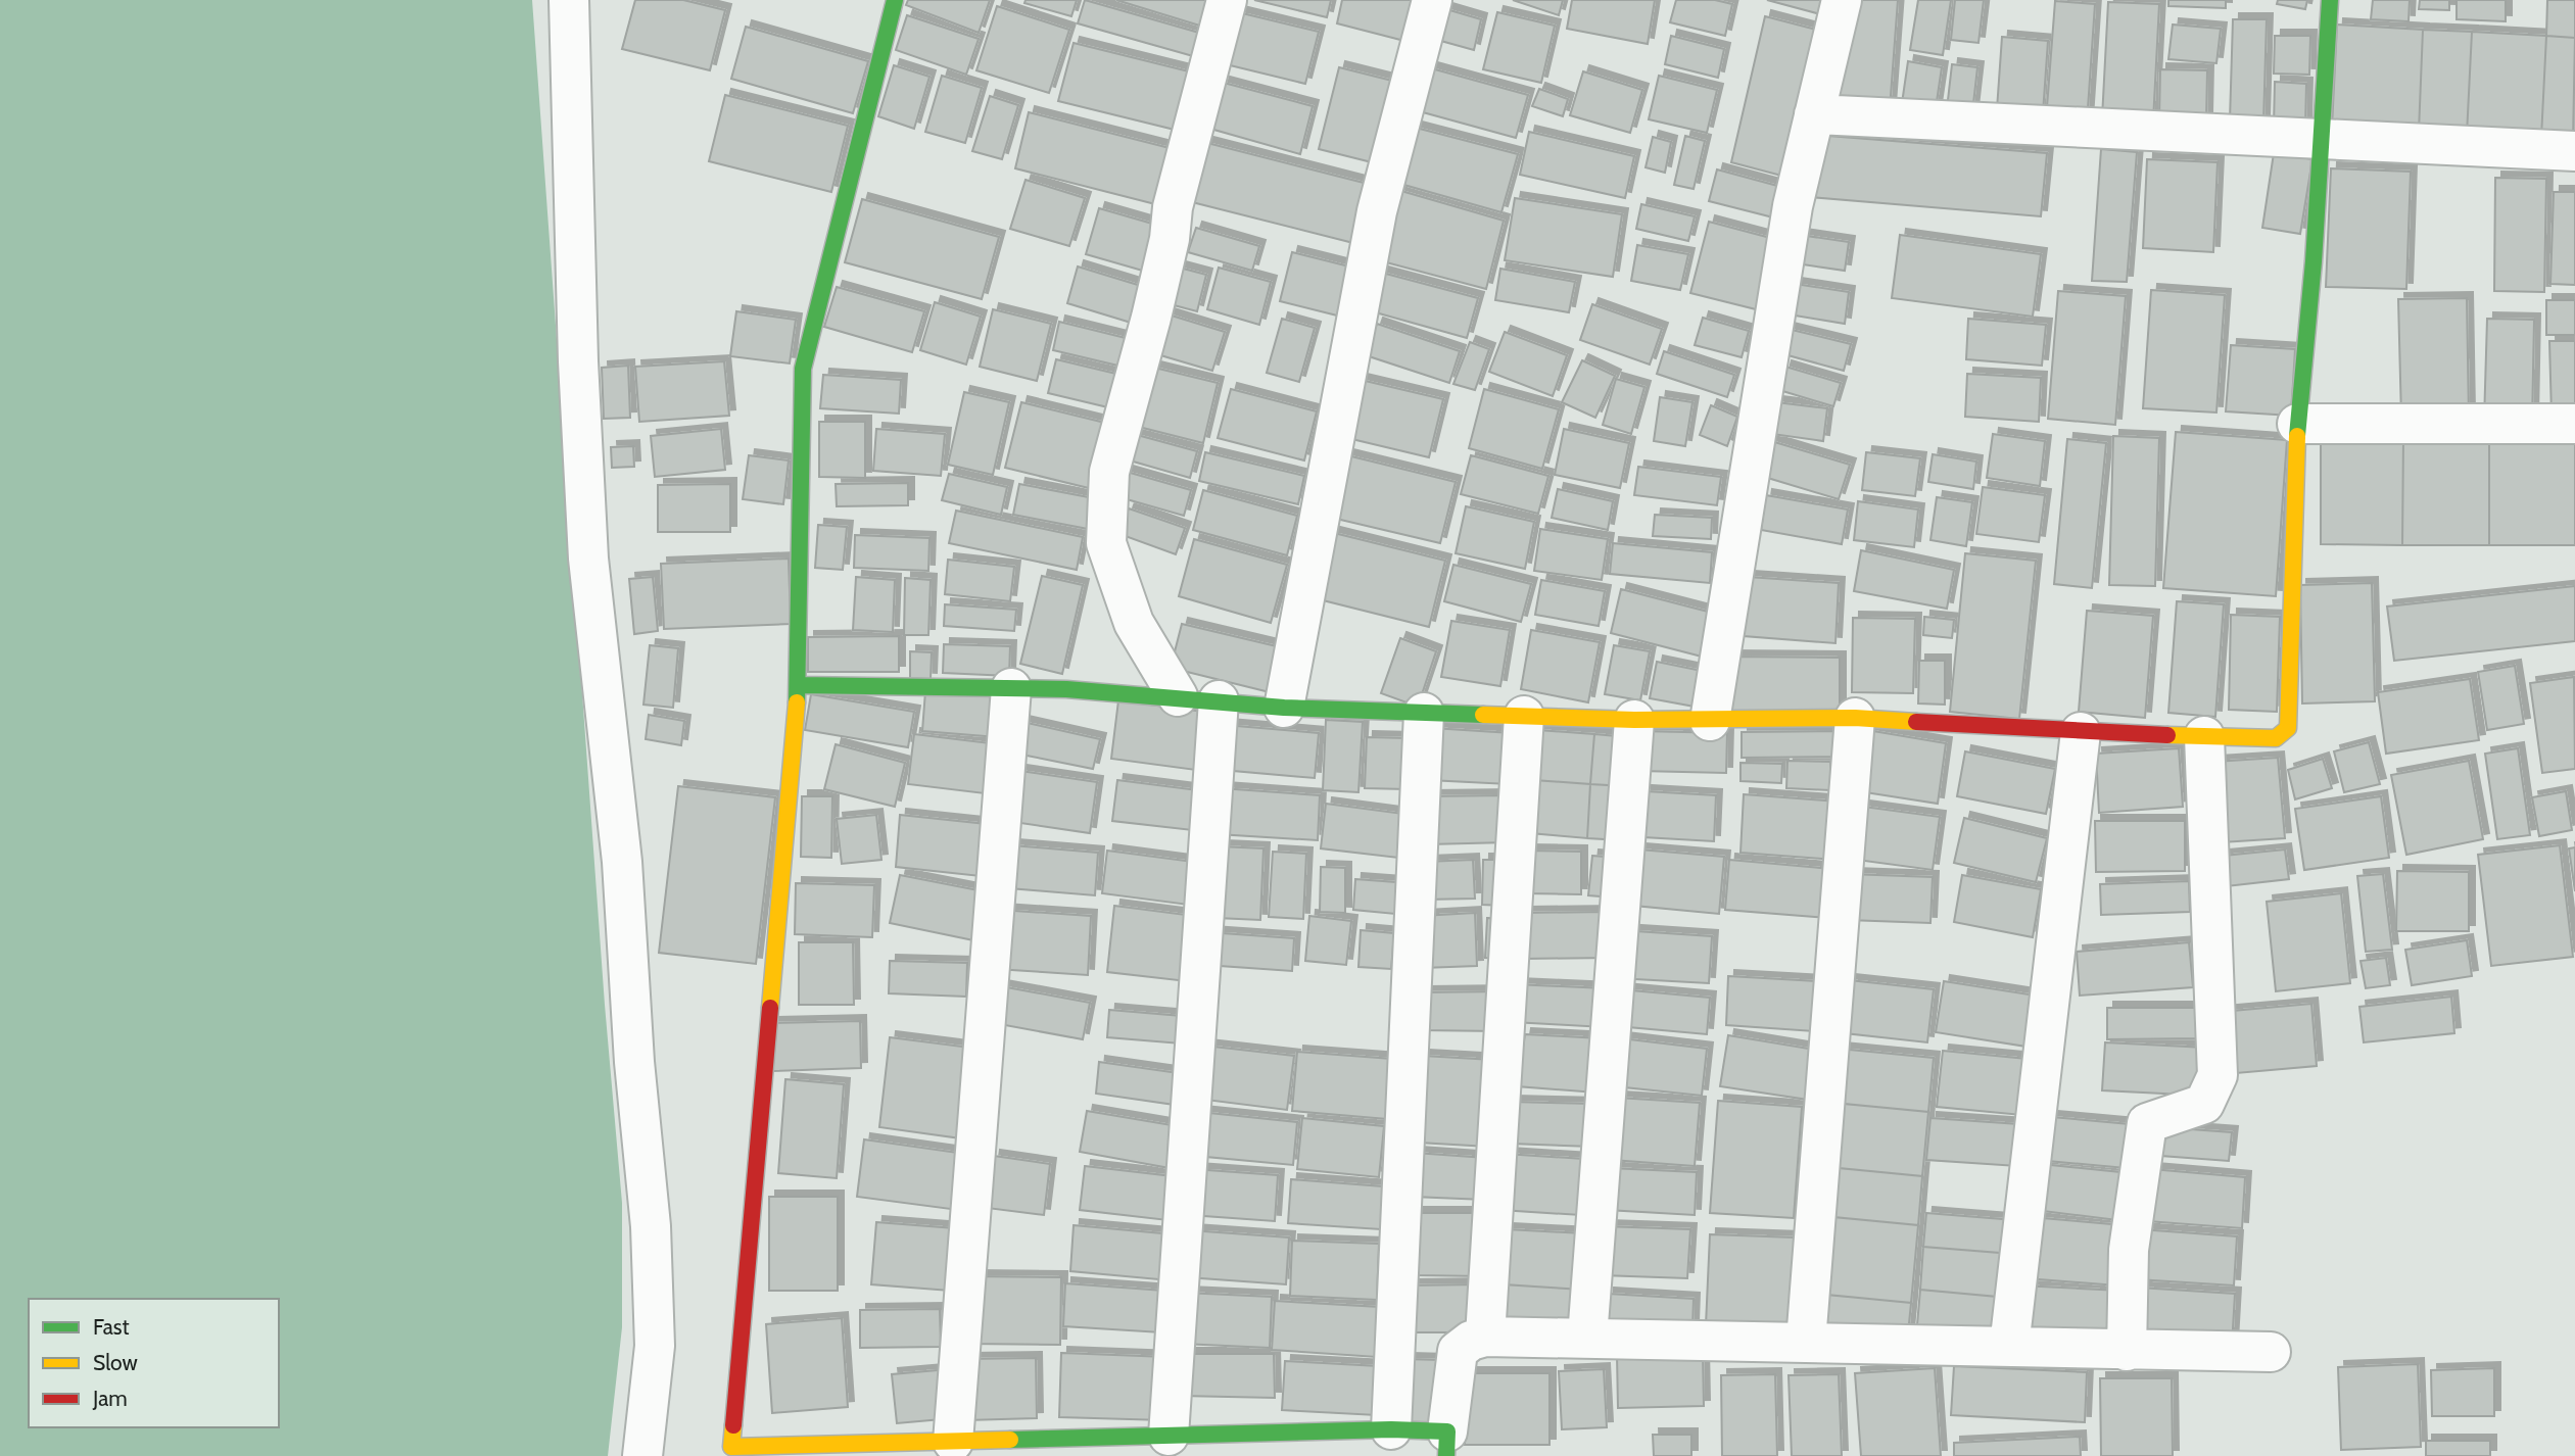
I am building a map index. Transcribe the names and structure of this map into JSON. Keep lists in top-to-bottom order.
{
  "legend": ["Fast", "Slow", "Jam"]
}
